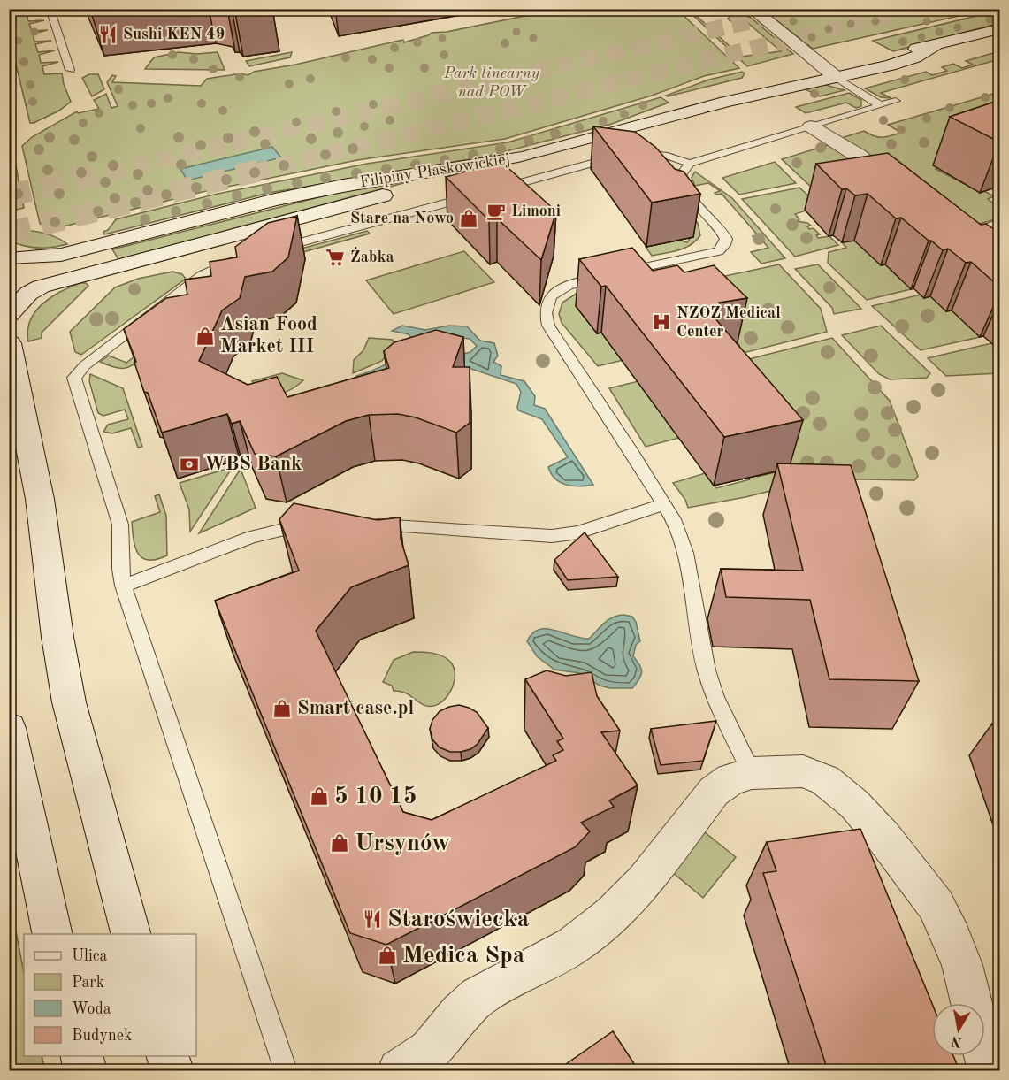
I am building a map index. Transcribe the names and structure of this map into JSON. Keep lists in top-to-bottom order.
{
  "streets": {
    "main road": ["Filipiny Płaskowickiej"]
  },
  "parks": ["Park linearny nad POW"],
  "places": {
    "restaurant": ["Sushi KEN 49", "Staroświecka"],
    "cafe": ["Limoni"],
    "shop": [
      "Stare na Nowo",
      "Asian Food Market III",
      "Smart case.pl",
      "5 10 15",
      "Ursynów",
      "Medica Spa"
    ],
    "supermarket": ["Żabka"],
    "hospital": ["NZOZ Medical Center"],
    "bank": ["WBS Bank"]
  },
  "legend": [
    "Ulica",
    "Park",
    "Woda",
    "Budynek"
  ],
  "north": "bottom"
}
